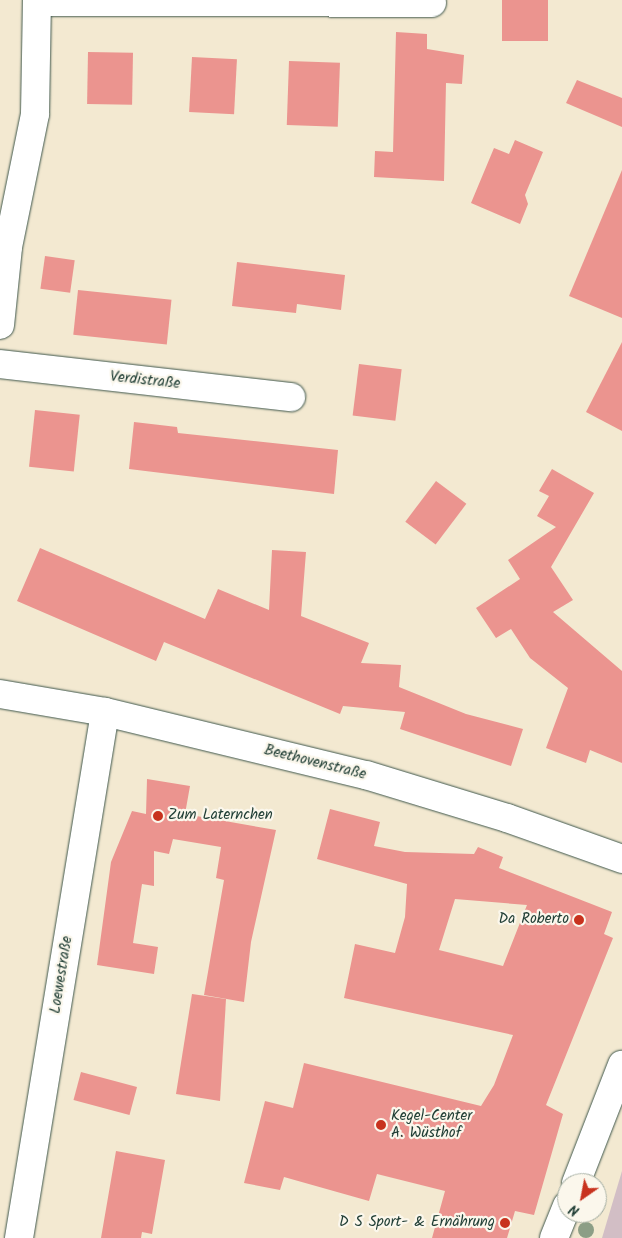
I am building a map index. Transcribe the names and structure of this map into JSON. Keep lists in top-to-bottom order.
{
  "streets": {
    "street": ["Verdistraße", "Beethovenstraße", "Loewestraße"]
  },
  "crossings": [
    ["Beethovenstraße", "Loewestraße"]
  ],
  "places": [
    "Zum Laternchen",
    "Da Roberto",
    "Kegel-Center A. Wüsthof",
    "D S Sport- & Ernährung"
  ],
  "north": "bottom left"
}
